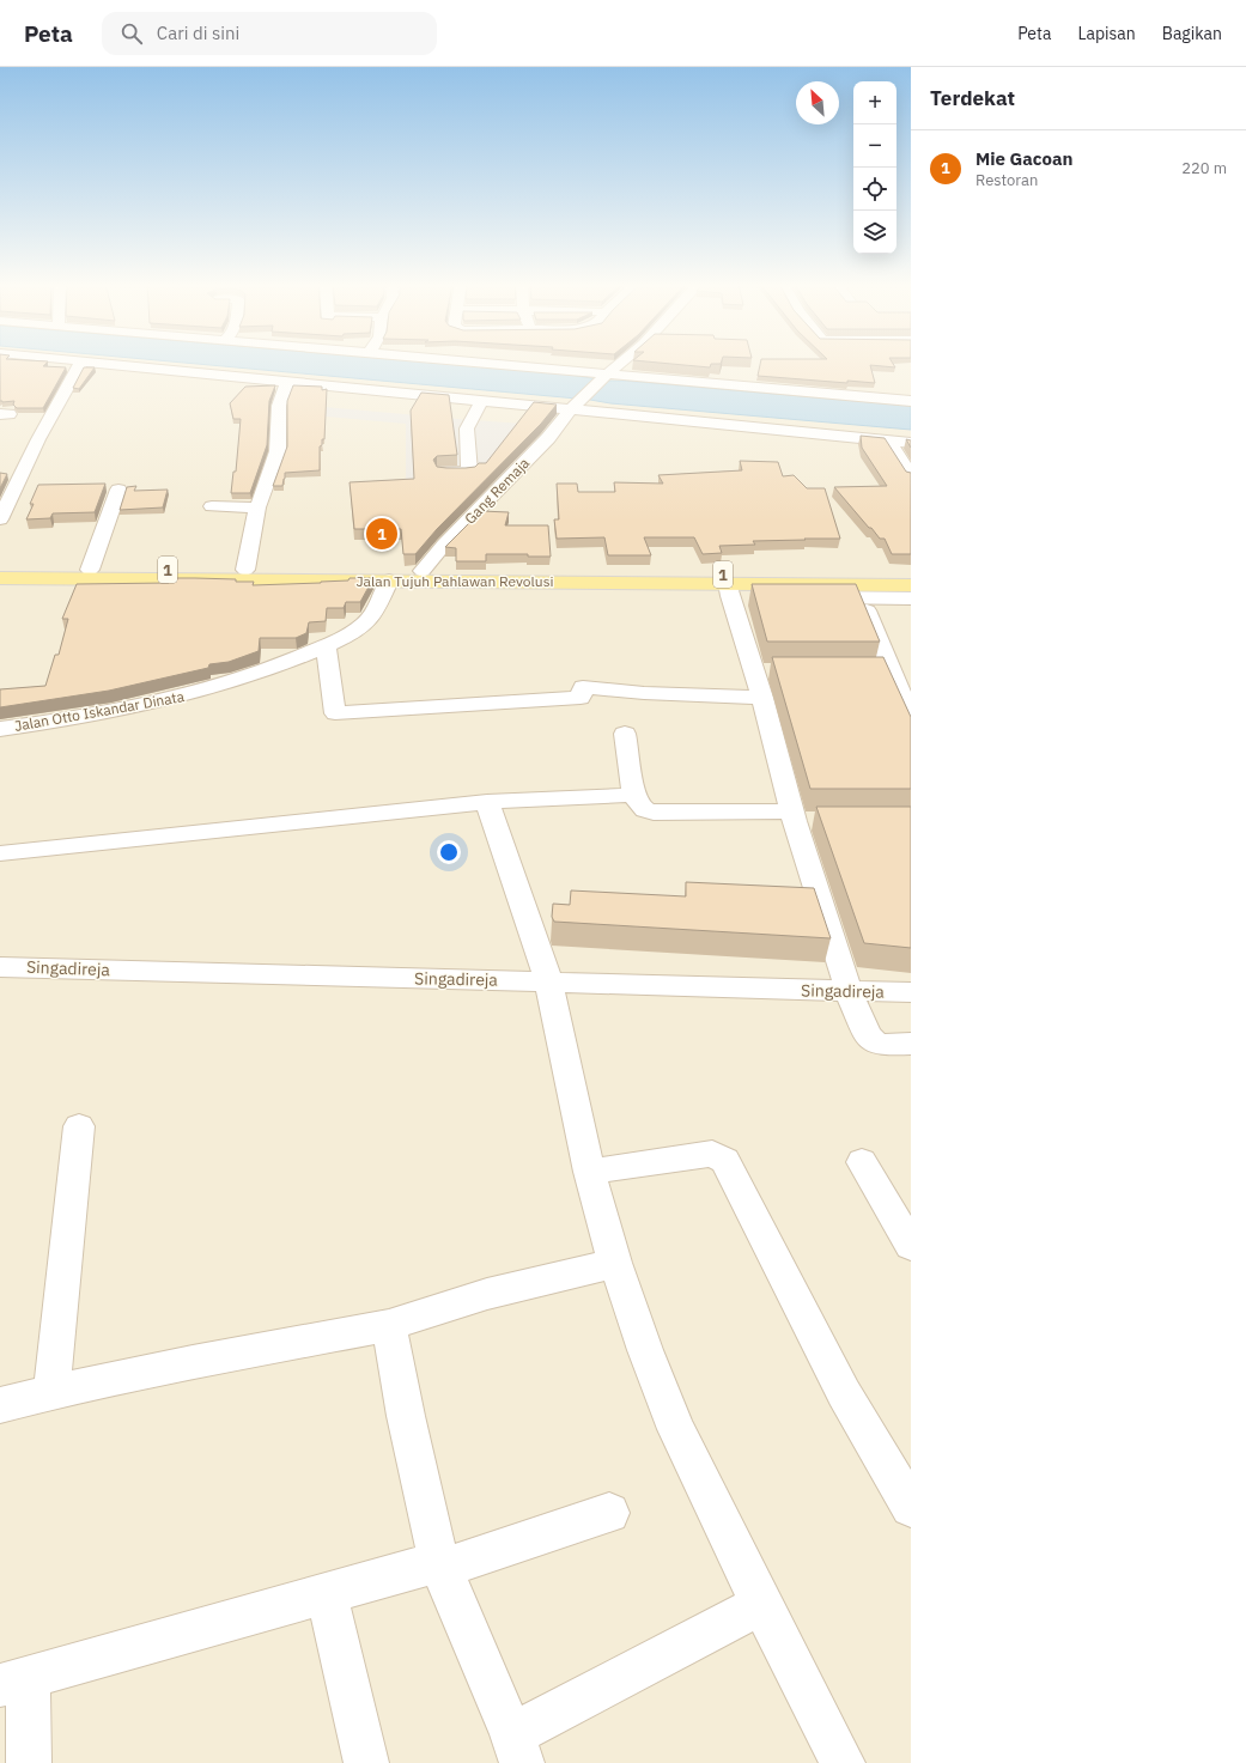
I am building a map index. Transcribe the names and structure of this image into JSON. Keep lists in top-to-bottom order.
{
  "streets": {
    "main road": ["1", "Jalan Tujuh Pahlawan Revolusi"],
    "street": ["Gang Remaja", "Jalan Otto Iskandar Dinata", "Singadireja"]
  },
  "crossings": [
    ["Gang Remaja", "Jalan Tujuh Pahlawan Revolusi"],
    ["Jalan Tujuh Pahlawan Revolusi", "Jalan Otto Iskandar Dinata"]
  ],
  "north": "top left",
  "page": {
    "header": "Peta",
    "search": "Cari di sini",
    "nav": ["Peta", "Lapisan", "Bagikan"],
    "heading": "Terdekat",
    "map_buttons": ["+", "−"],
    "list": [
      {
        "mark": "1",
        "name": "Mie Gacoan",
        "note": "Restoran",
        "value": "220 m"
      }
    ],
    "pins": "1"
  }
}
